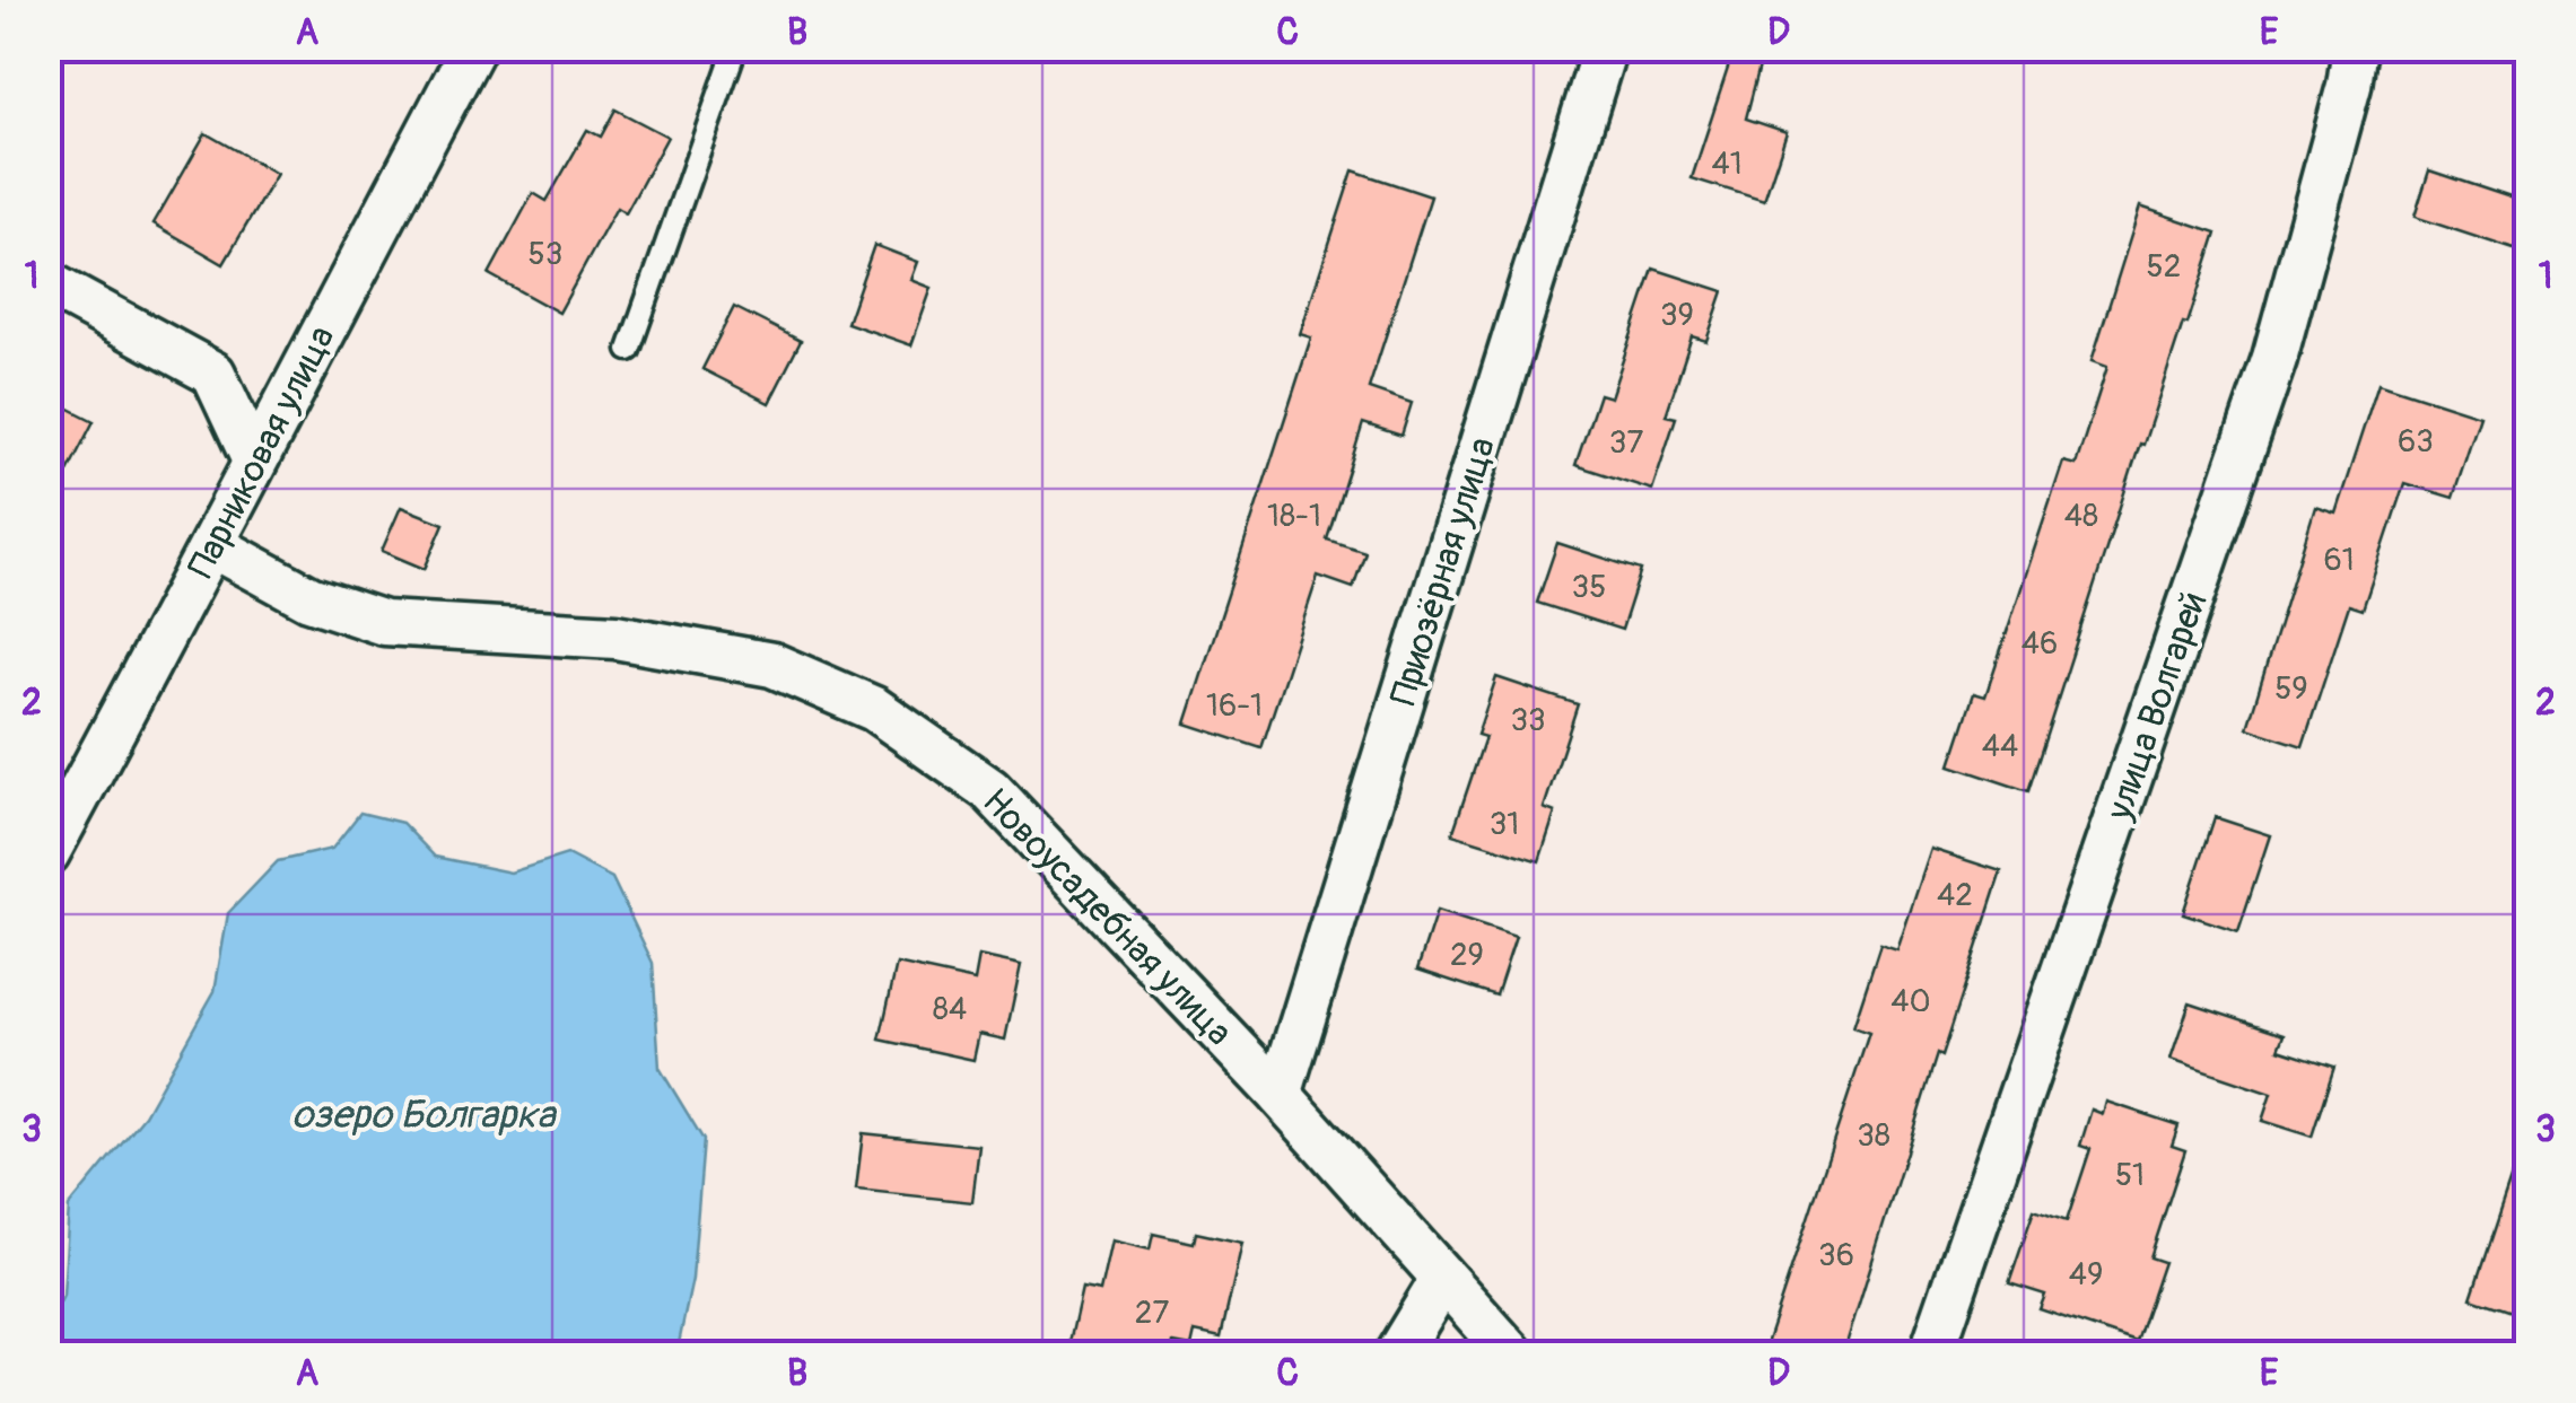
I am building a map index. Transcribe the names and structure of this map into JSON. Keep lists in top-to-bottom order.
{
  "streets": {
    "street": [
      "Парниковая улица",
      "Приозёрная улица",
      "улица Волгарей",
      "Новоусадебная улица"
    ]
  },
  "crossings": [
    ["Парниковая улица", "Новоусадебная улица"],
    ["Приозёрная улица", "Новоусадебная улица"]
  ],
  "water": ["озеро Болгарка"],
  "house_numbers": [
    "41",
    "53",
    "52",
    "39",
    "63",
    "37",
    "18-1",
    "48",
    "61",
    "35",
    "46",
    "59",
    "16-1",
    "33",
    "44",
    "31",
    "42",
    "29",
    "40",
    "84",
    "38",
    "51",
    "36",
    "49",
    "27"
  ],
  "grid": {
    "columns": [
      "A",
      "B",
      "C",
      "D",
      "E"
    ],
    "rows": ["1", "2", "3"]
  }
}
